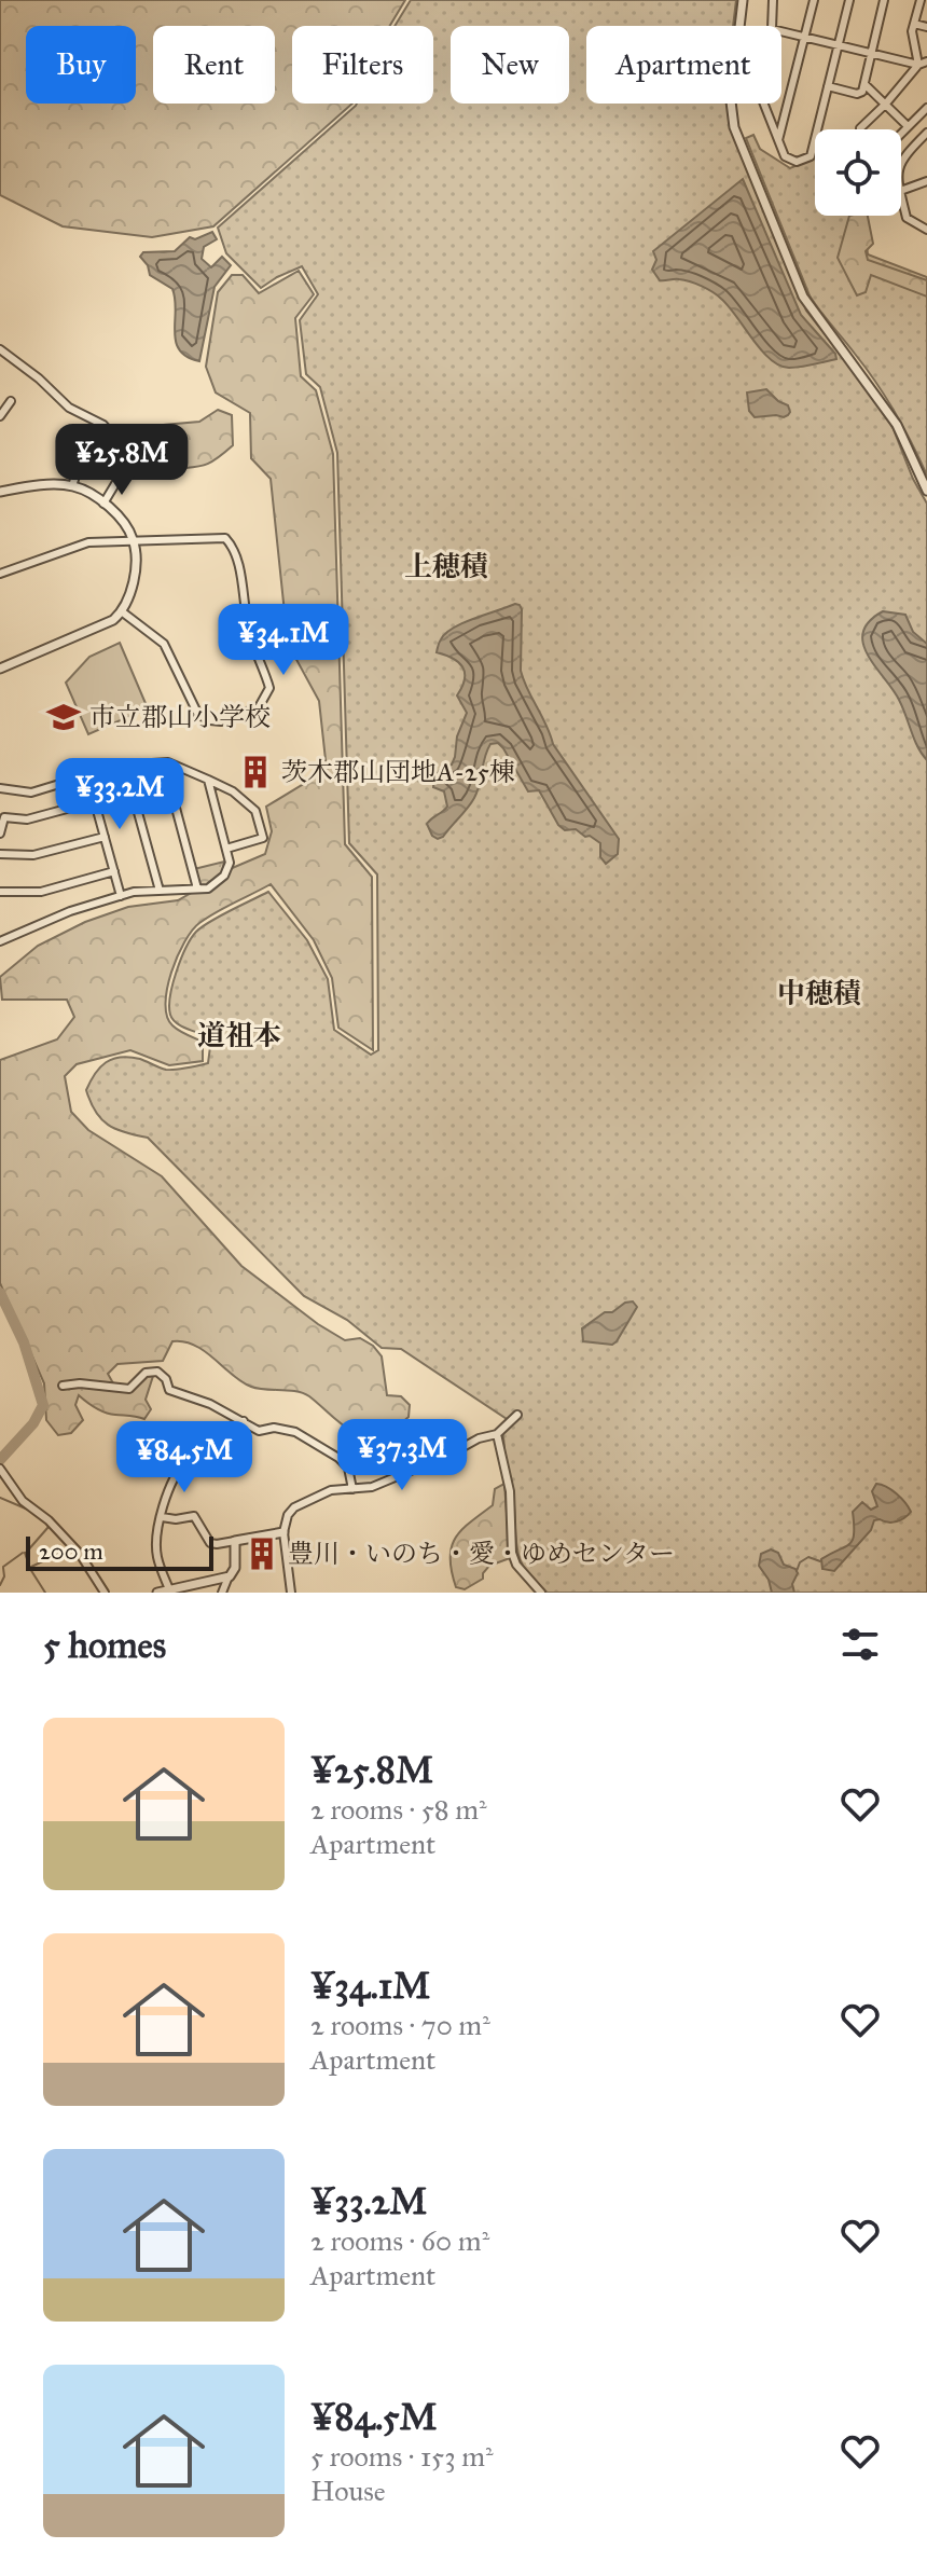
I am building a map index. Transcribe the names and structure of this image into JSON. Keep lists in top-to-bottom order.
{
  "districts": ["上穂積", "中穂積", "道祖本"],
  "places": {
    "school or university": ["市立郡山小学校"],
    "building": ["茨木郡山団地A-25棟", "豊川・いのち・愛・ゆめセンター"]
  },
  "scale_bar": "200 m",
  "page": {
    "chip": [
      "Buy",
      "Rent",
      "Filters",
      "New",
      "Apartment"
    ],
    "price": [
      "¥25.8M",
      "¥34.1M",
      "¥33.2M",
      "¥37.3M",
      "¥84.5M"
    ],
    "scale": "200 m",
    "heading": "5 homes",
    "list": [
      {
        "name": "¥25.8M",
        "note": "2 rooms · 58 m² · Apartment"
      },
      {
        "name": "¥34.1M",
        "note": "2 rooms · 70 m² · Apartment"
      },
      {
        "name": "¥33.2M",
        "note": "2 rooms · 60 m² · Apartment"
      },
      {
        "name": "¥84.5M",
        "note": "5 rooms · 153 m² · House"
      }
    ]
  }
}
